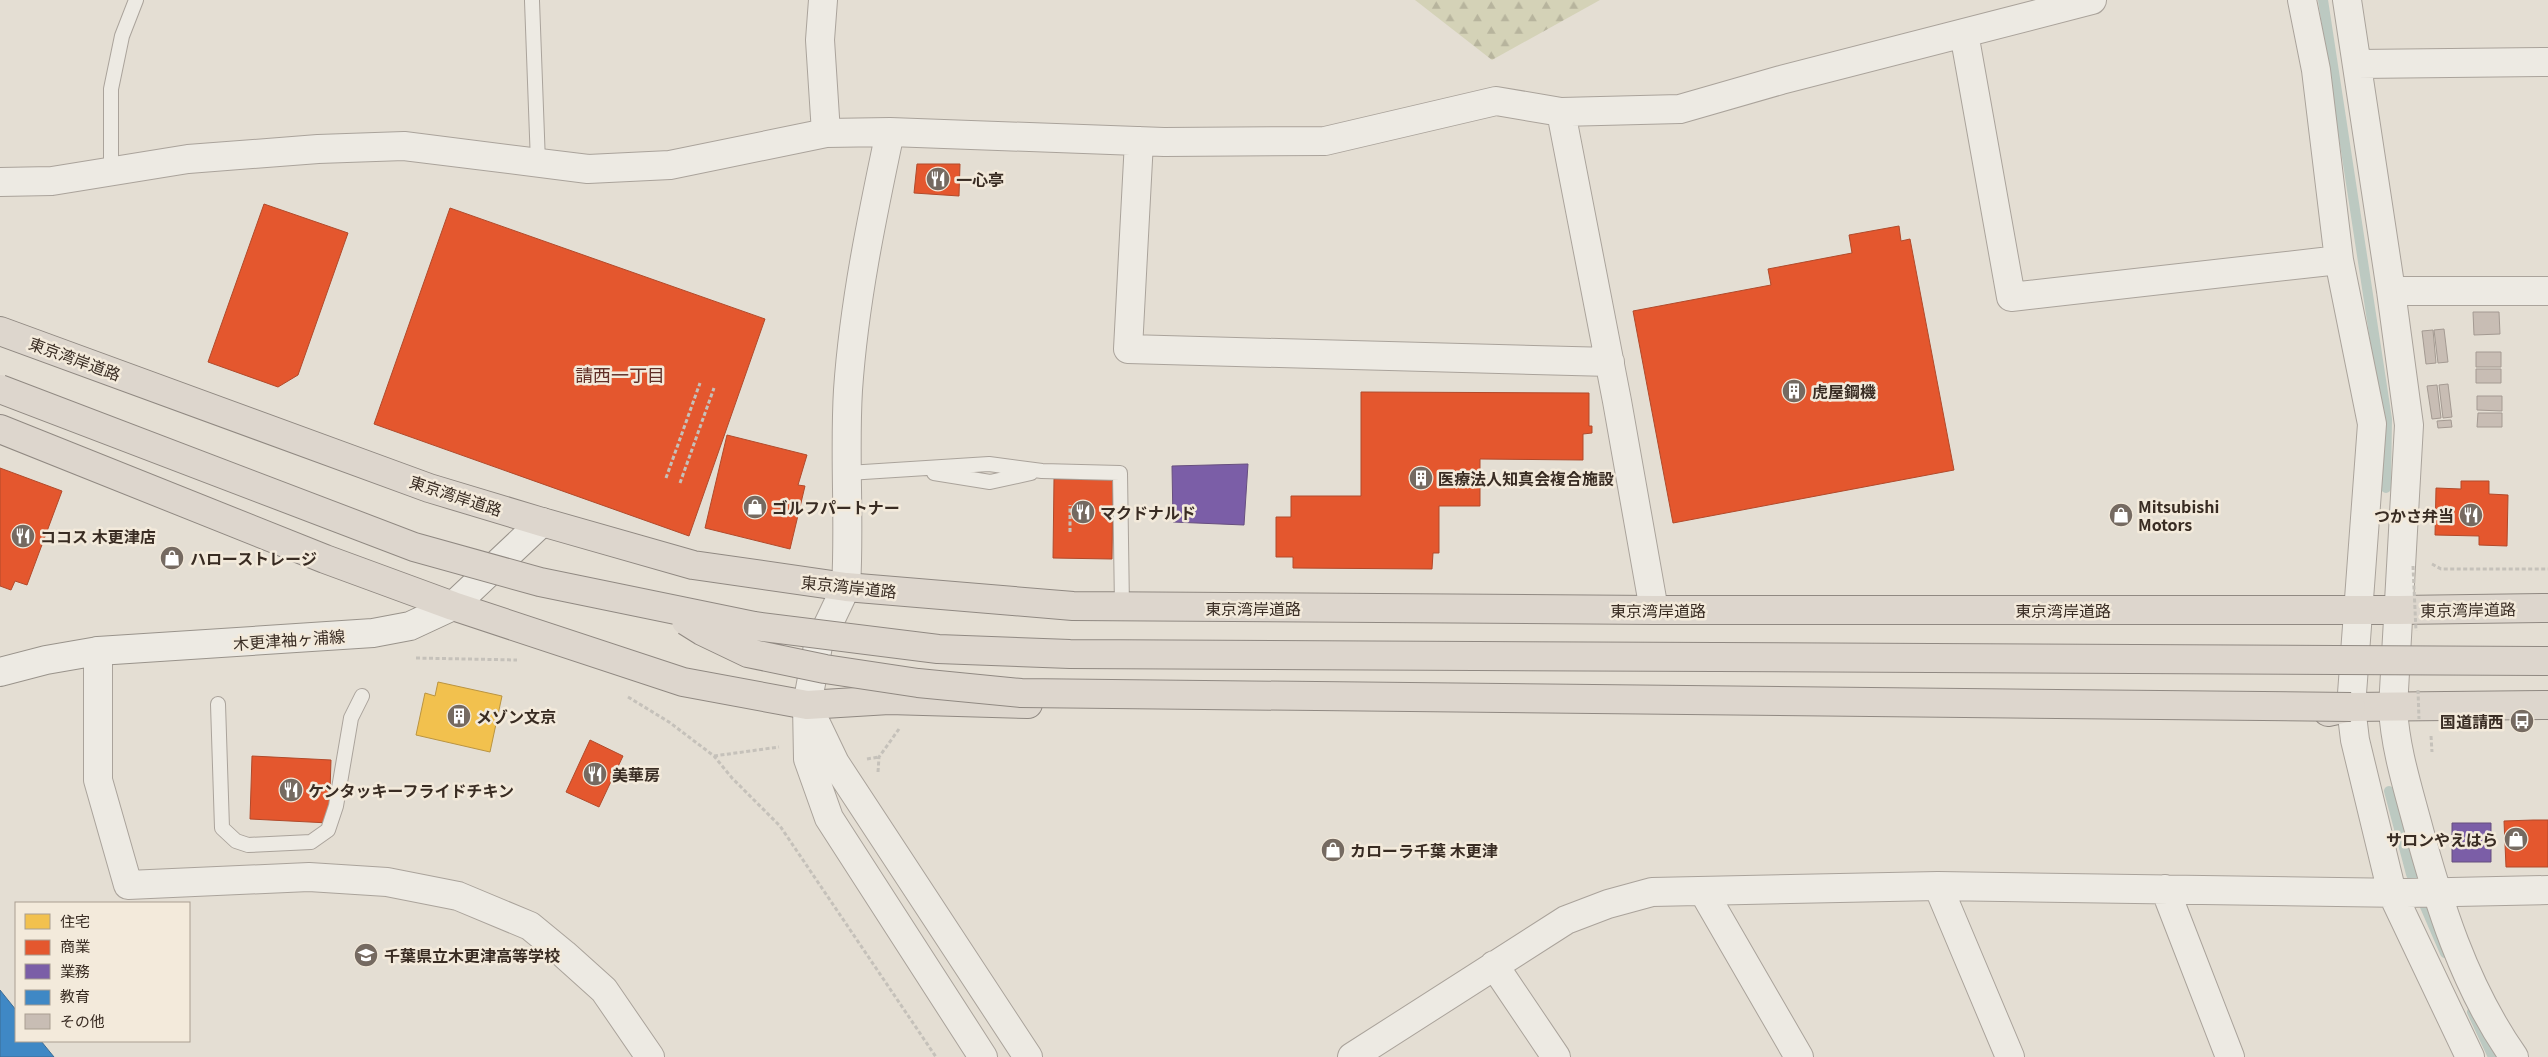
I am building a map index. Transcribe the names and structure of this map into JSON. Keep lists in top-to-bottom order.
{
  "streets": {
    "highway": ["東京湾岸道路"],
    "street": ["木更津袖ヶ浦線"]
  },
  "crossings": [
    ["東京湾岸道路", "木更津袖ヶ浦線"]
  ],
  "districts": ["請西一丁目"],
  "places": {
    "restaurant": [
      "一心亭",
      "マクドナルド",
      "つかさ弁当",
      "ココス 木更津店",
      "美華房",
      "ケンタッキーフライドチキン"
    ],
    "building": ["虎屋鋼機", "医療法人知真会複合施設", "メゾン文京"],
    "shop": [
      "ゴルフパートナー",
      "Mitsubishi Motors",
      "ハローストレージ",
      "サロンやえはら",
      "カローラ千葉 木更津"
    ],
    "bus stop": ["国道請西"],
    "school or university": ["千葉県立木更津高等学校"]
  },
  "legend": [
    "住宅",
    "商業",
    "業務",
    "教育",
    "その他"
  ]
}
